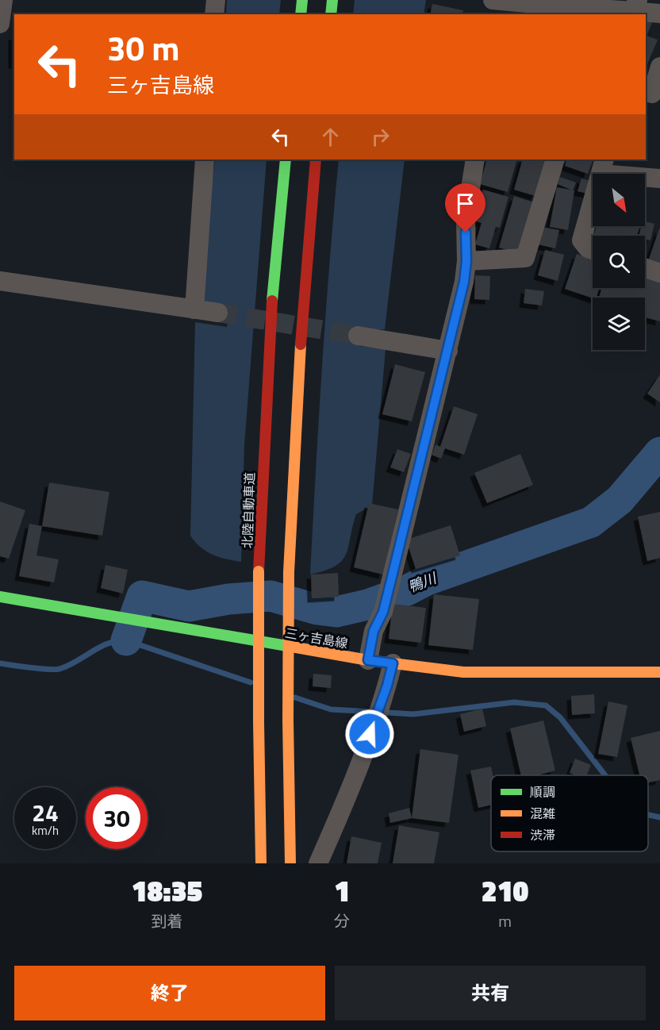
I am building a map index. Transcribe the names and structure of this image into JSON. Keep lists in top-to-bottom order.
{
  "streets": {
    "main road": ["北陸自動車道", "三ヶ吉島線"]
  },
  "water": ["鴨川"],
  "legend": ["順調", "混雑", "渋滞"],
  "north": "bottom right",
  "page": {
    "turn": ["30 m", "三ヶ吉島線"],
    "speed": "24 km/h",
    "limit": "30",
    "eta": [
      "18:35",
      "到着",
      "1",
      "分",
      "210",
      "m"
    ],
    "buttons": ["終了", "共有"]
  }
}
